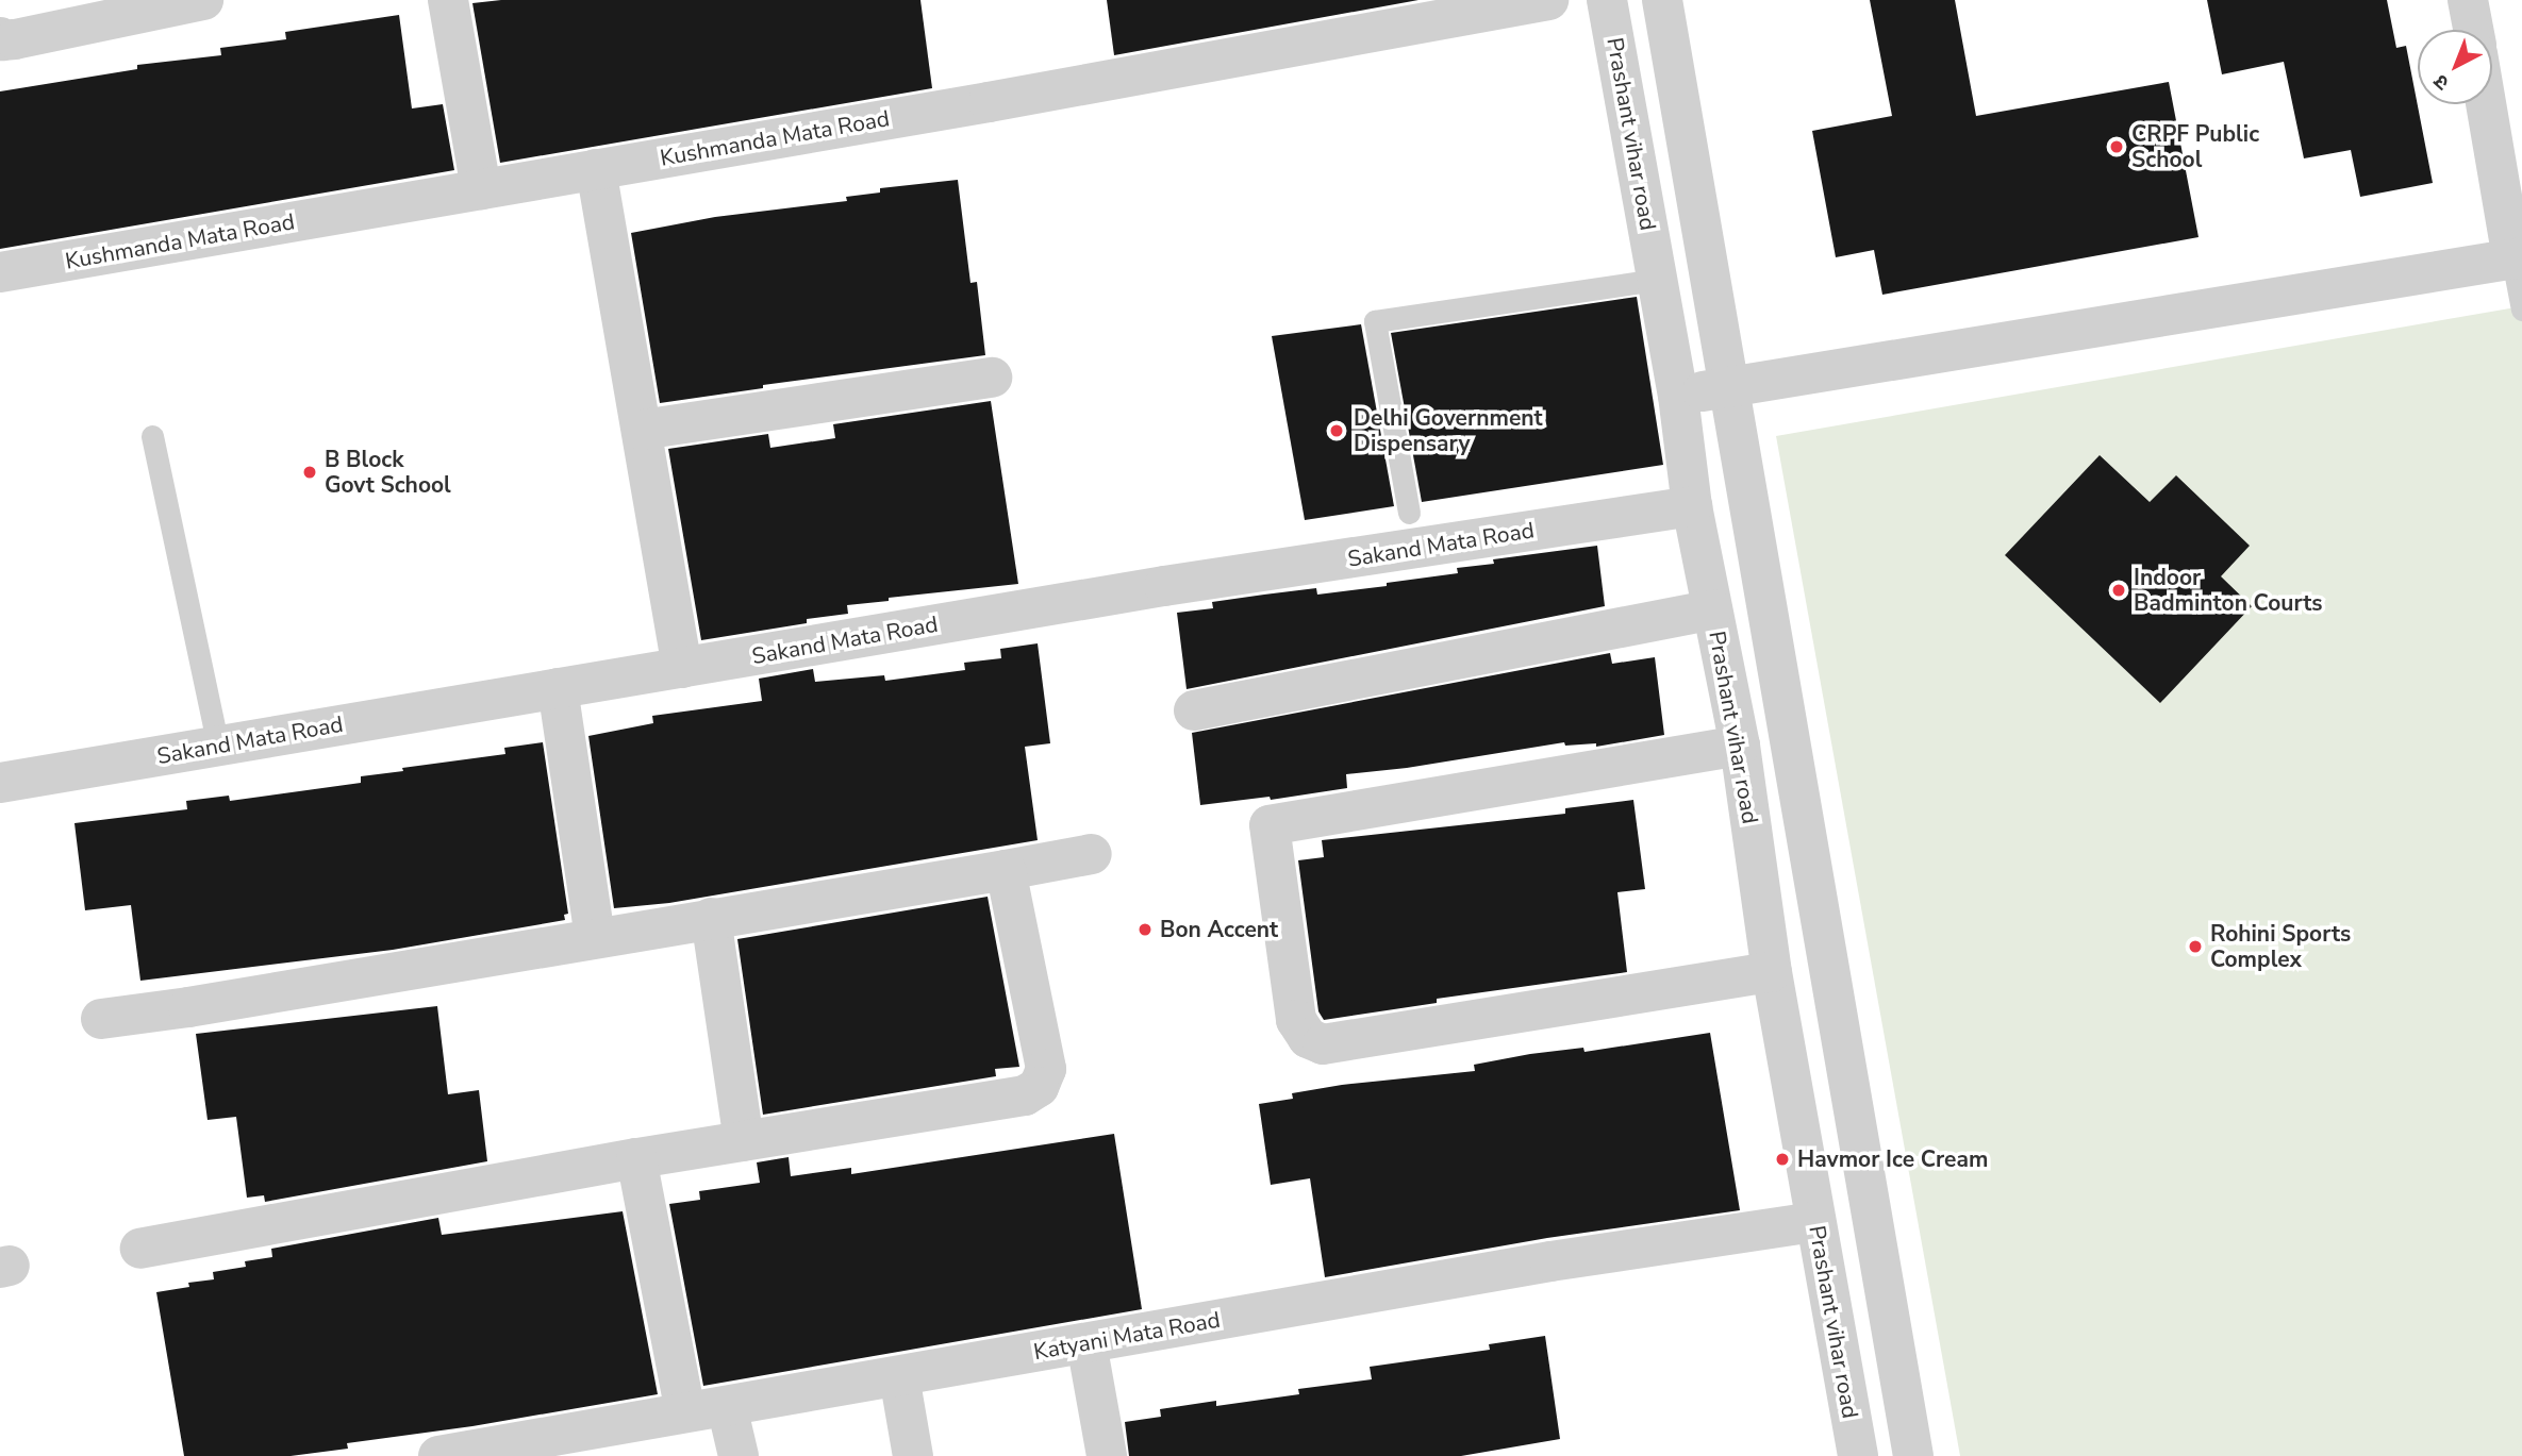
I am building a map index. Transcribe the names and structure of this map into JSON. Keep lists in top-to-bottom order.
{
  "streets": {
    "street": [
      "Prashant vihar road",
      "Kushmanda Mata Road",
      "Sakand Mata Road",
      "Katyani Mata Road"
    ]
  },
  "crossings": [
    ["Prashant vihar road", "Sakand Mata Road"],
    ["Prashant vihar road", "Katyani Mata Road"]
  ],
  "places": [
    "CRPF Public School",
    "Delhi Government Dispensary",
    "B Block Govt School",
    "Indoor Badminton Courts",
    "Bon Accent",
    "Rohini Sports Complex",
    "Havmor Ice Cream"
  ],
  "north": "bottom left"
}
